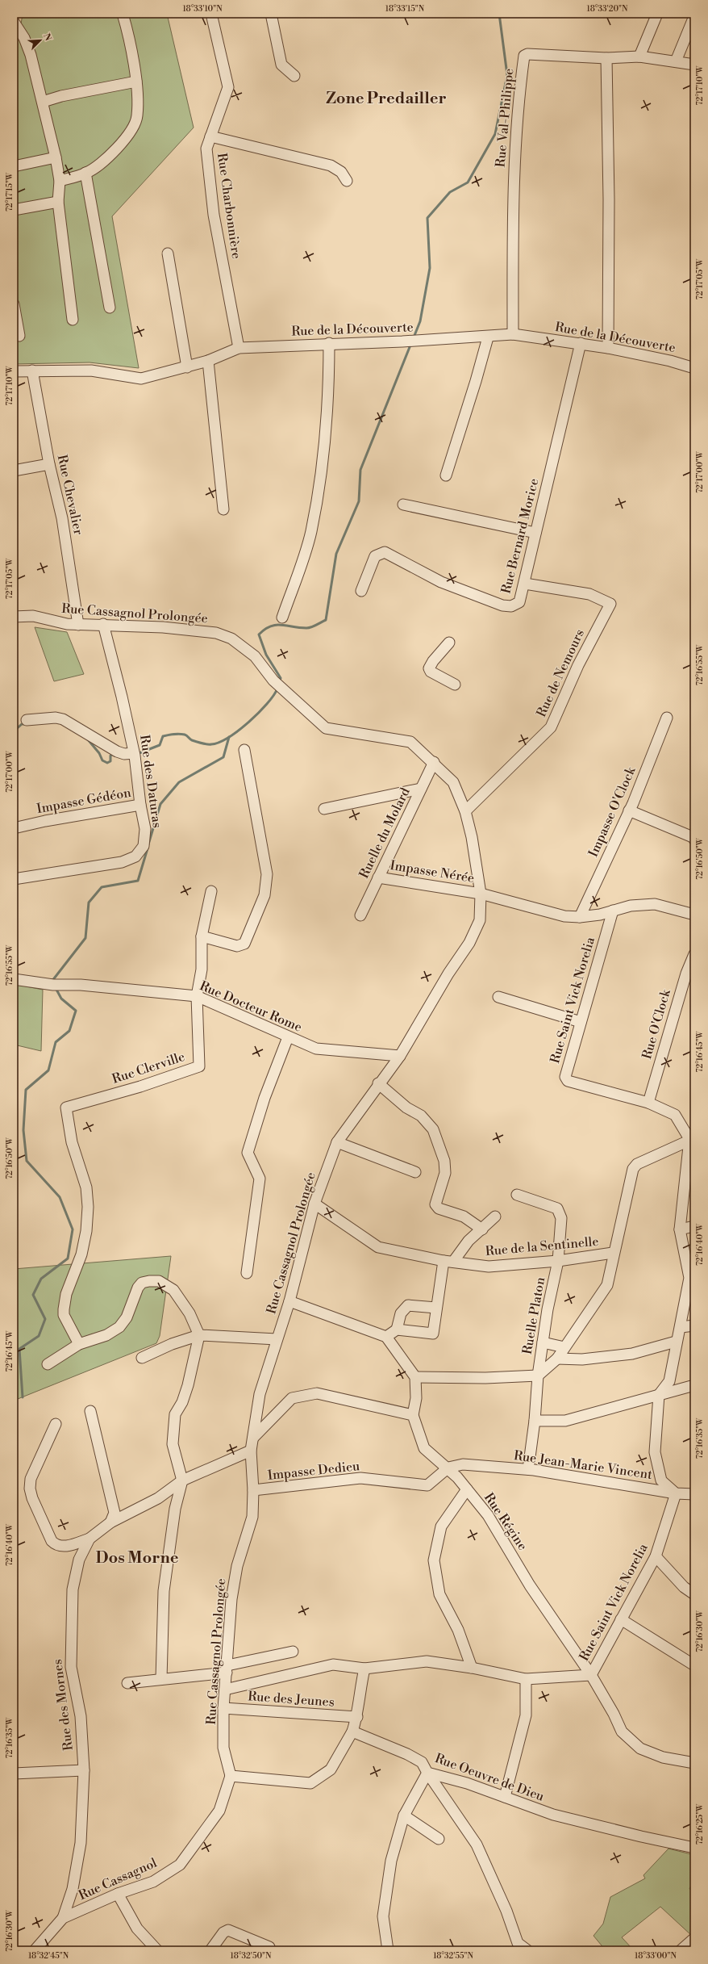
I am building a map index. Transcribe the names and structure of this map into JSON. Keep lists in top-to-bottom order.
{
  "streets": {
    "street": [
      "Rue Val-Philippe",
      "Rue Charbonnière",
      "Rue de la Découverte",
      "Rue Chevalier",
      "Rue Bernard Morice",
      "Rue Cassagnol Prolongée",
      "Rue de Nemours",
      "Rue des Daturas",
      "Impasse Gédéon",
      "Impasse O'Clock",
      "Ruelle du Molard",
      "Impasse Nérée",
      "Rue Saint Vick Norelia",
      "Rue Docteur Rome",
      "Rue O'Clock",
      "Rue Clerville",
      "Rue de la Sentinelle",
      "Ruelle Platon",
      "Rue Jean-Marie Vincent",
      "Impasse Dedieu",
      "Rue Régine",
      "Rue des Jeunes",
      "Rue des Mornes",
      "Rue Oeuvre de Dieu",
      "Rue Cassagnol"
    ]
  },
  "crossings": [
    ["Rue Val-Philippe", "Rue de la Découverte"],
    ["Rue Charbonnière", "Rue de la Découverte"],
    ["Rue de la Découverte", "Rue Chevalier"],
    ["Rue de la Découverte", "Rue Bernard Morice"],
    ["Rue Chevalier", "Rue Cassagnol Prolongée"],
    ["Rue Bernard Morice", "Rue de Nemours"],
    ["Rue Cassagnol Prolongée", "Rue de Nemours"],
    ["Rue Cassagnol Prolongée", "Rue des Daturas"],
    ["Rue Cassagnol Prolongée", "Ruelle du Molard"],
    ["Rue Cassagnol Prolongée", "Impasse Nérée"],
    ["Rue Cassagnol Prolongée", "Rue Saint Vick Norelia"],
    ["Rue Cassagnol Prolongée", "Rue Docteur Rome"],
    ["Rue Cassagnol Prolongée", "Rue de la Sentinelle"],
    ["Rue Cassagnol Prolongée", "Impasse Dedieu"],
    ["Rue Cassagnol Prolongée", "Rue des Jeunes"],
    ["Rue Cassagnol Prolongée", "Rue des Mornes"],
    ["Rue Cassagnol Prolongée", "Rue Cassagnol"],
    ["Rue des Daturas", "Impasse Gédéon"],
    ["Impasse O'Clock", "Impasse Nérée"],
    ["Ruelle du Molard", "Impasse Nérée"],
    ["Impasse Nérée", "Rue Saint Vick Norelia"],
    ["Rue Saint Vick Norelia", "Rue O'Clock"],
    ["Rue Saint Vick Norelia", "Rue Jean-Marie Vincent"],
    ["Rue Saint Vick Norelia", "Rue Régine"],
    ["Rue Docteur Rome", "Rue Clerville"],
    ["Rue de la Sentinelle", "Ruelle Platon"],
    ["Ruelle Platon", "Rue Jean-Marie Vincent"],
    ["Rue Jean-Marie Vincent", "Impasse Dedieu"],
    ["Rue Jean-Marie Vincent", "Rue Régine"],
    ["Impasse Dedieu", "Rue Régine"],
    ["Rue des Mornes", "Rue Cassagnol"]
  ],
  "districts": ["Zone Predailler", "Dos Morne"],
  "north": "top right",
  "coordinates": [
    "18°33'10\"N",
    "18°33'15\"N",
    "18°33'20\"N",
    "72°17'10\"W",
    "72°17'15\"W",
    "72°17'05\"W",
    "72°17'00\"W",
    "72°16'55\"W",
    "72°16'50\"W",
    "72°16'45\"W",
    "72°16'40\"W",
    "72°16'35\"W",
    "72°16'30\"W",
    "72°16'25\"W",
    "18°32'45\"N",
    "18°32'50\"N",
    "18°32'55\"N",
    "18°33'00\"N"
  ]
}
